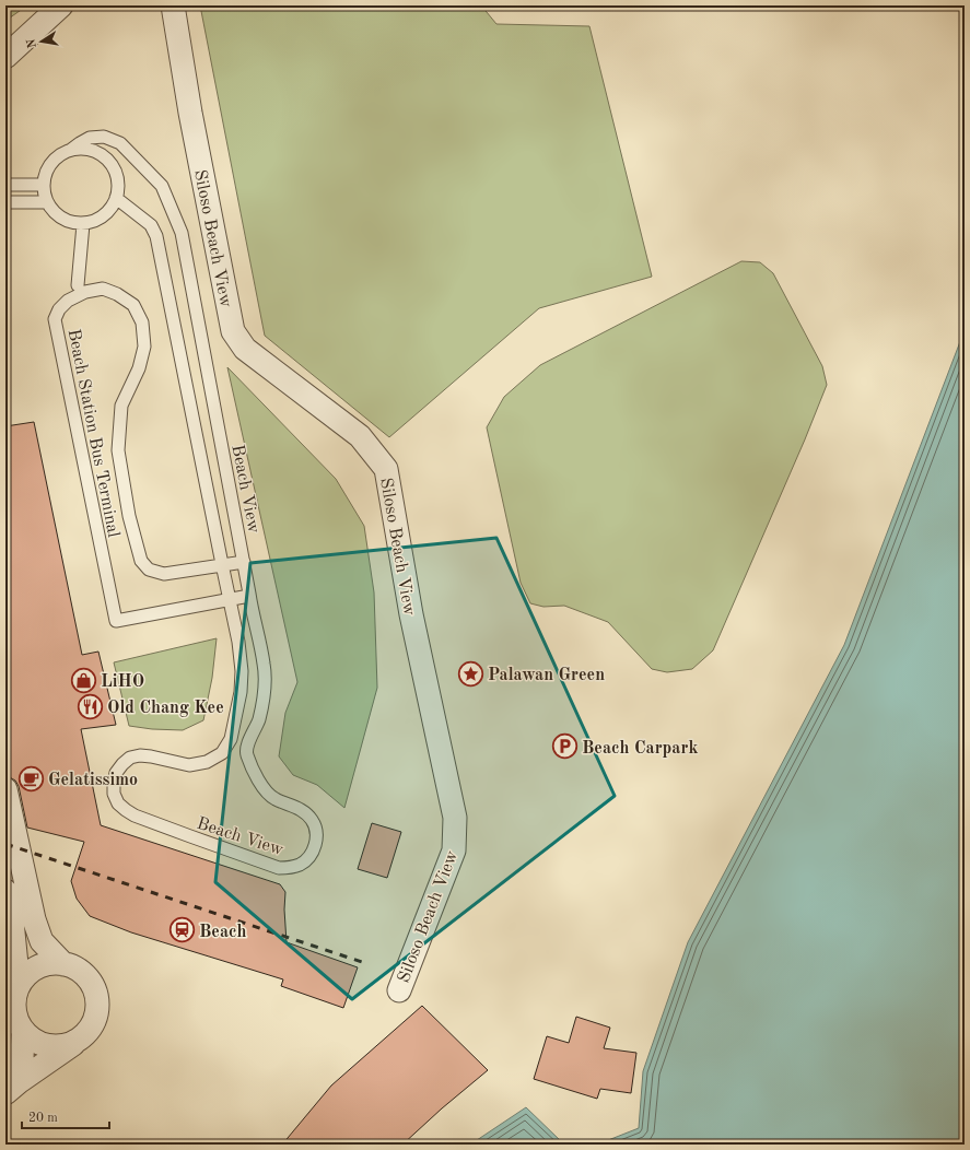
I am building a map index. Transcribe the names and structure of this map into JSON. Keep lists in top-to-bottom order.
{
  "streets": {
    "street": ["Siloso Beach View"],
    "lane": ["Beach Station Bus Terminal", "Beach View"]
  },
  "crossings": [
    ["Beach Station Bus Terminal", "Beach View"]
  ],
  "places": {
    "place": ["Palawan Green"],
    "shop": ["LiHO"],
    "restaurant": ["Old Chang Kee"],
    "parking": ["Beach Carpark"],
    "cafe": ["Gelatissimo"],
    "station": ["Beach"]
  },
  "scale_bar": "20 m",
  "north": "left"
}
